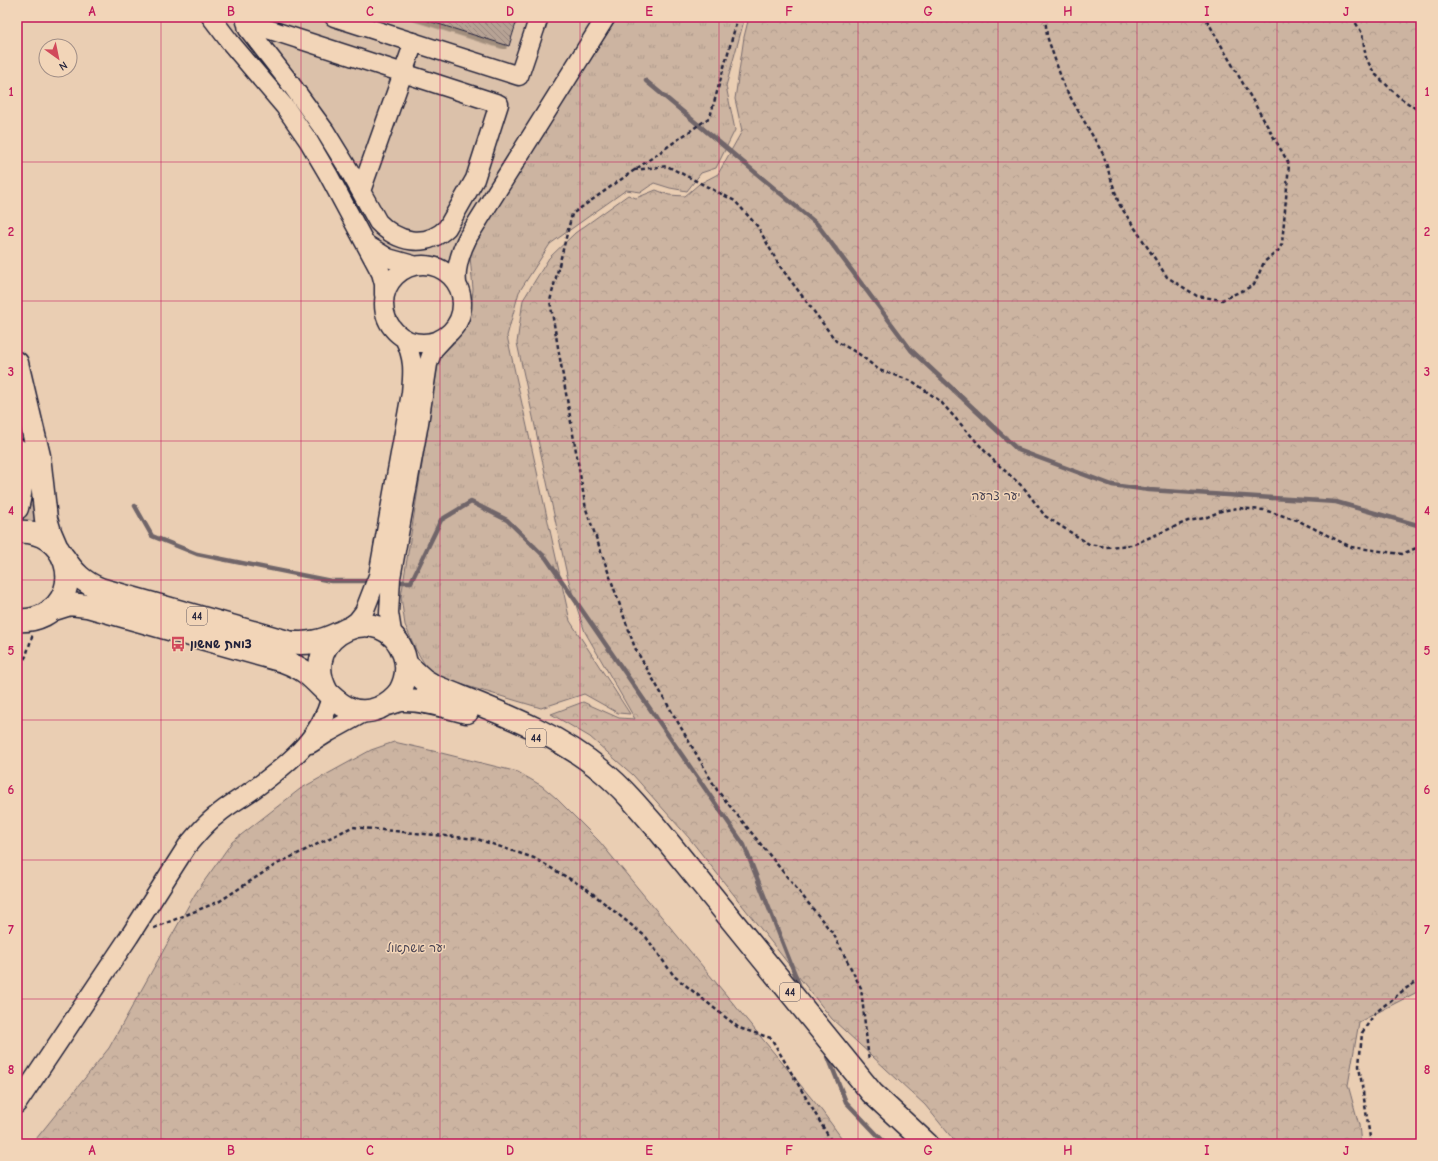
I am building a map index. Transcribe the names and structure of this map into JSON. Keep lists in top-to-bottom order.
{
  "streets": {
    "highway": ["44"]
  },
  "parks": ["יער צרעה", "יער אשתאול"],
  "places": {
    "bus stop": ["צומת שמשון"]
  },
  "north": "bottom right",
  "grid": {
    "columns": [
      "A",
      "B",
      "C",
      "D",
      "E",
      "F",
      "G",
      "H",
      "I",
      "J"
    ],
    "rows": [
      "1",
      "2",
      "3",
      "4",
      "5",
      "6",
      "7",
      "8"
    ]
  }
}
